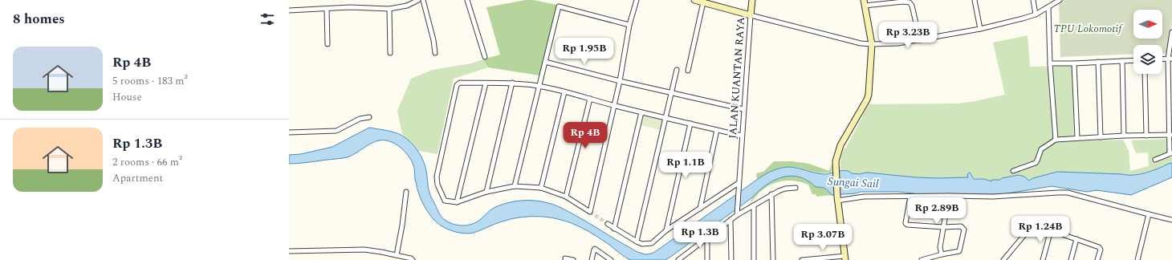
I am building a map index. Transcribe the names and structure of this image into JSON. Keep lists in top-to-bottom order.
{
  "streets": {
    "street": ["JALAN KUANTAN RAYA"]
  },
  "water": ["Sungai Sail"],
  "parks": ["TPU Lokomotif"],
  "north": "right",
  "page": {
    "heading": "8 homes",
    "price": [
      "Rp 3.23B",
      "Rp 1.95B",
      "Rp 4B",
      "Rp 1.1B",
      "Rp 2.89B",
      "Rp 1.24B",
      "Rp 1.3B",
      "Rp 3.07B"
    ],
    "list": [
      {
        "name": "Rp 4B",
        "note": "5 rooms · 183 m² · House"
      },
      {
        "name": "Rp 1.3B",
        "note": "2 rooms · 66 m² · Apartment"
      }
    ]
  }
}
